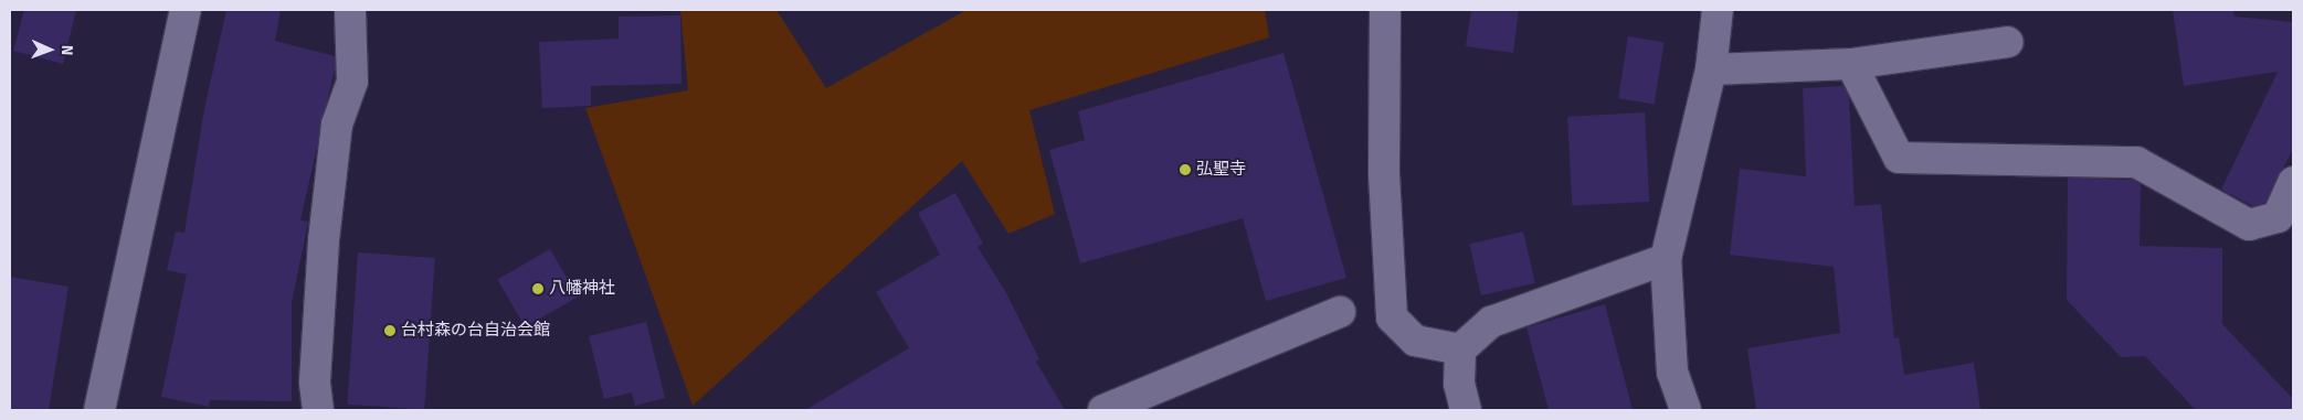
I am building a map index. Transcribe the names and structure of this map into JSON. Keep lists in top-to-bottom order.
{
  "places": ["弘聖寺", "八幡神社", "台村森の台自治会館"],
  "north": "right"
}
